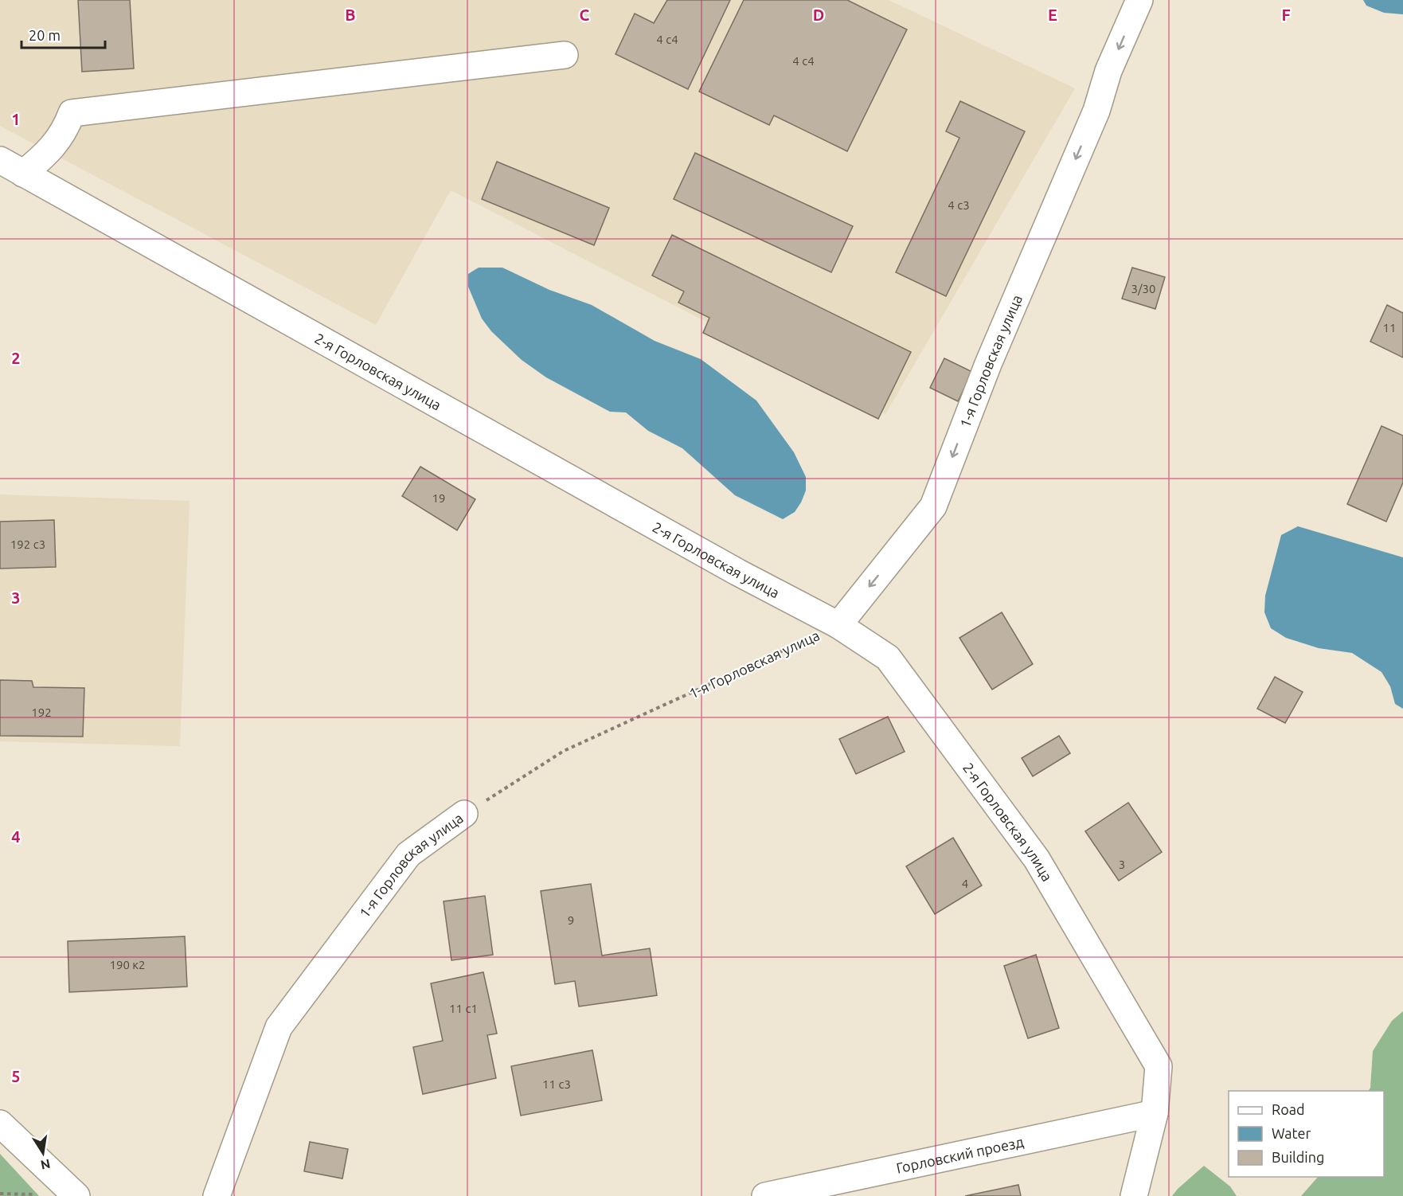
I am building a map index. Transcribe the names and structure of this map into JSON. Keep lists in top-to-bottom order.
{
  "streets": {
    "street": ["1-я Горловская улица", "2-я Горловская улица", "Горловский проезд"]
  },
  "crossings": [
    ["1-я Горловская улица", "2-я Горловская улица"],
    ["2-я Горловская улица", "Горловский проезд"]
  ],
  "one_way": ["1-я Горловская улица"],
  "house_numbers": [
    "4 с4",
    "4 с4",
    "4 с3",
    "3/30",
    "11",
    "19",
    "192 с3",
    "192",
    "3",
    "4",
    "9",
    "190 к2",
    "11 с1",
    "11 с3"
  ],
  "legend": ["Road", "Water", "Building"],
  "scale_bar": "20 m",
  "north": "bottom",
  "grid": {
    "columns": [
      "B",
      "C",
      "D",
      "E",
      "F"
    ],
    "rows": [
      "1",
      "2",
      "3",
      "4",
      "5"
    ]
  }
}
